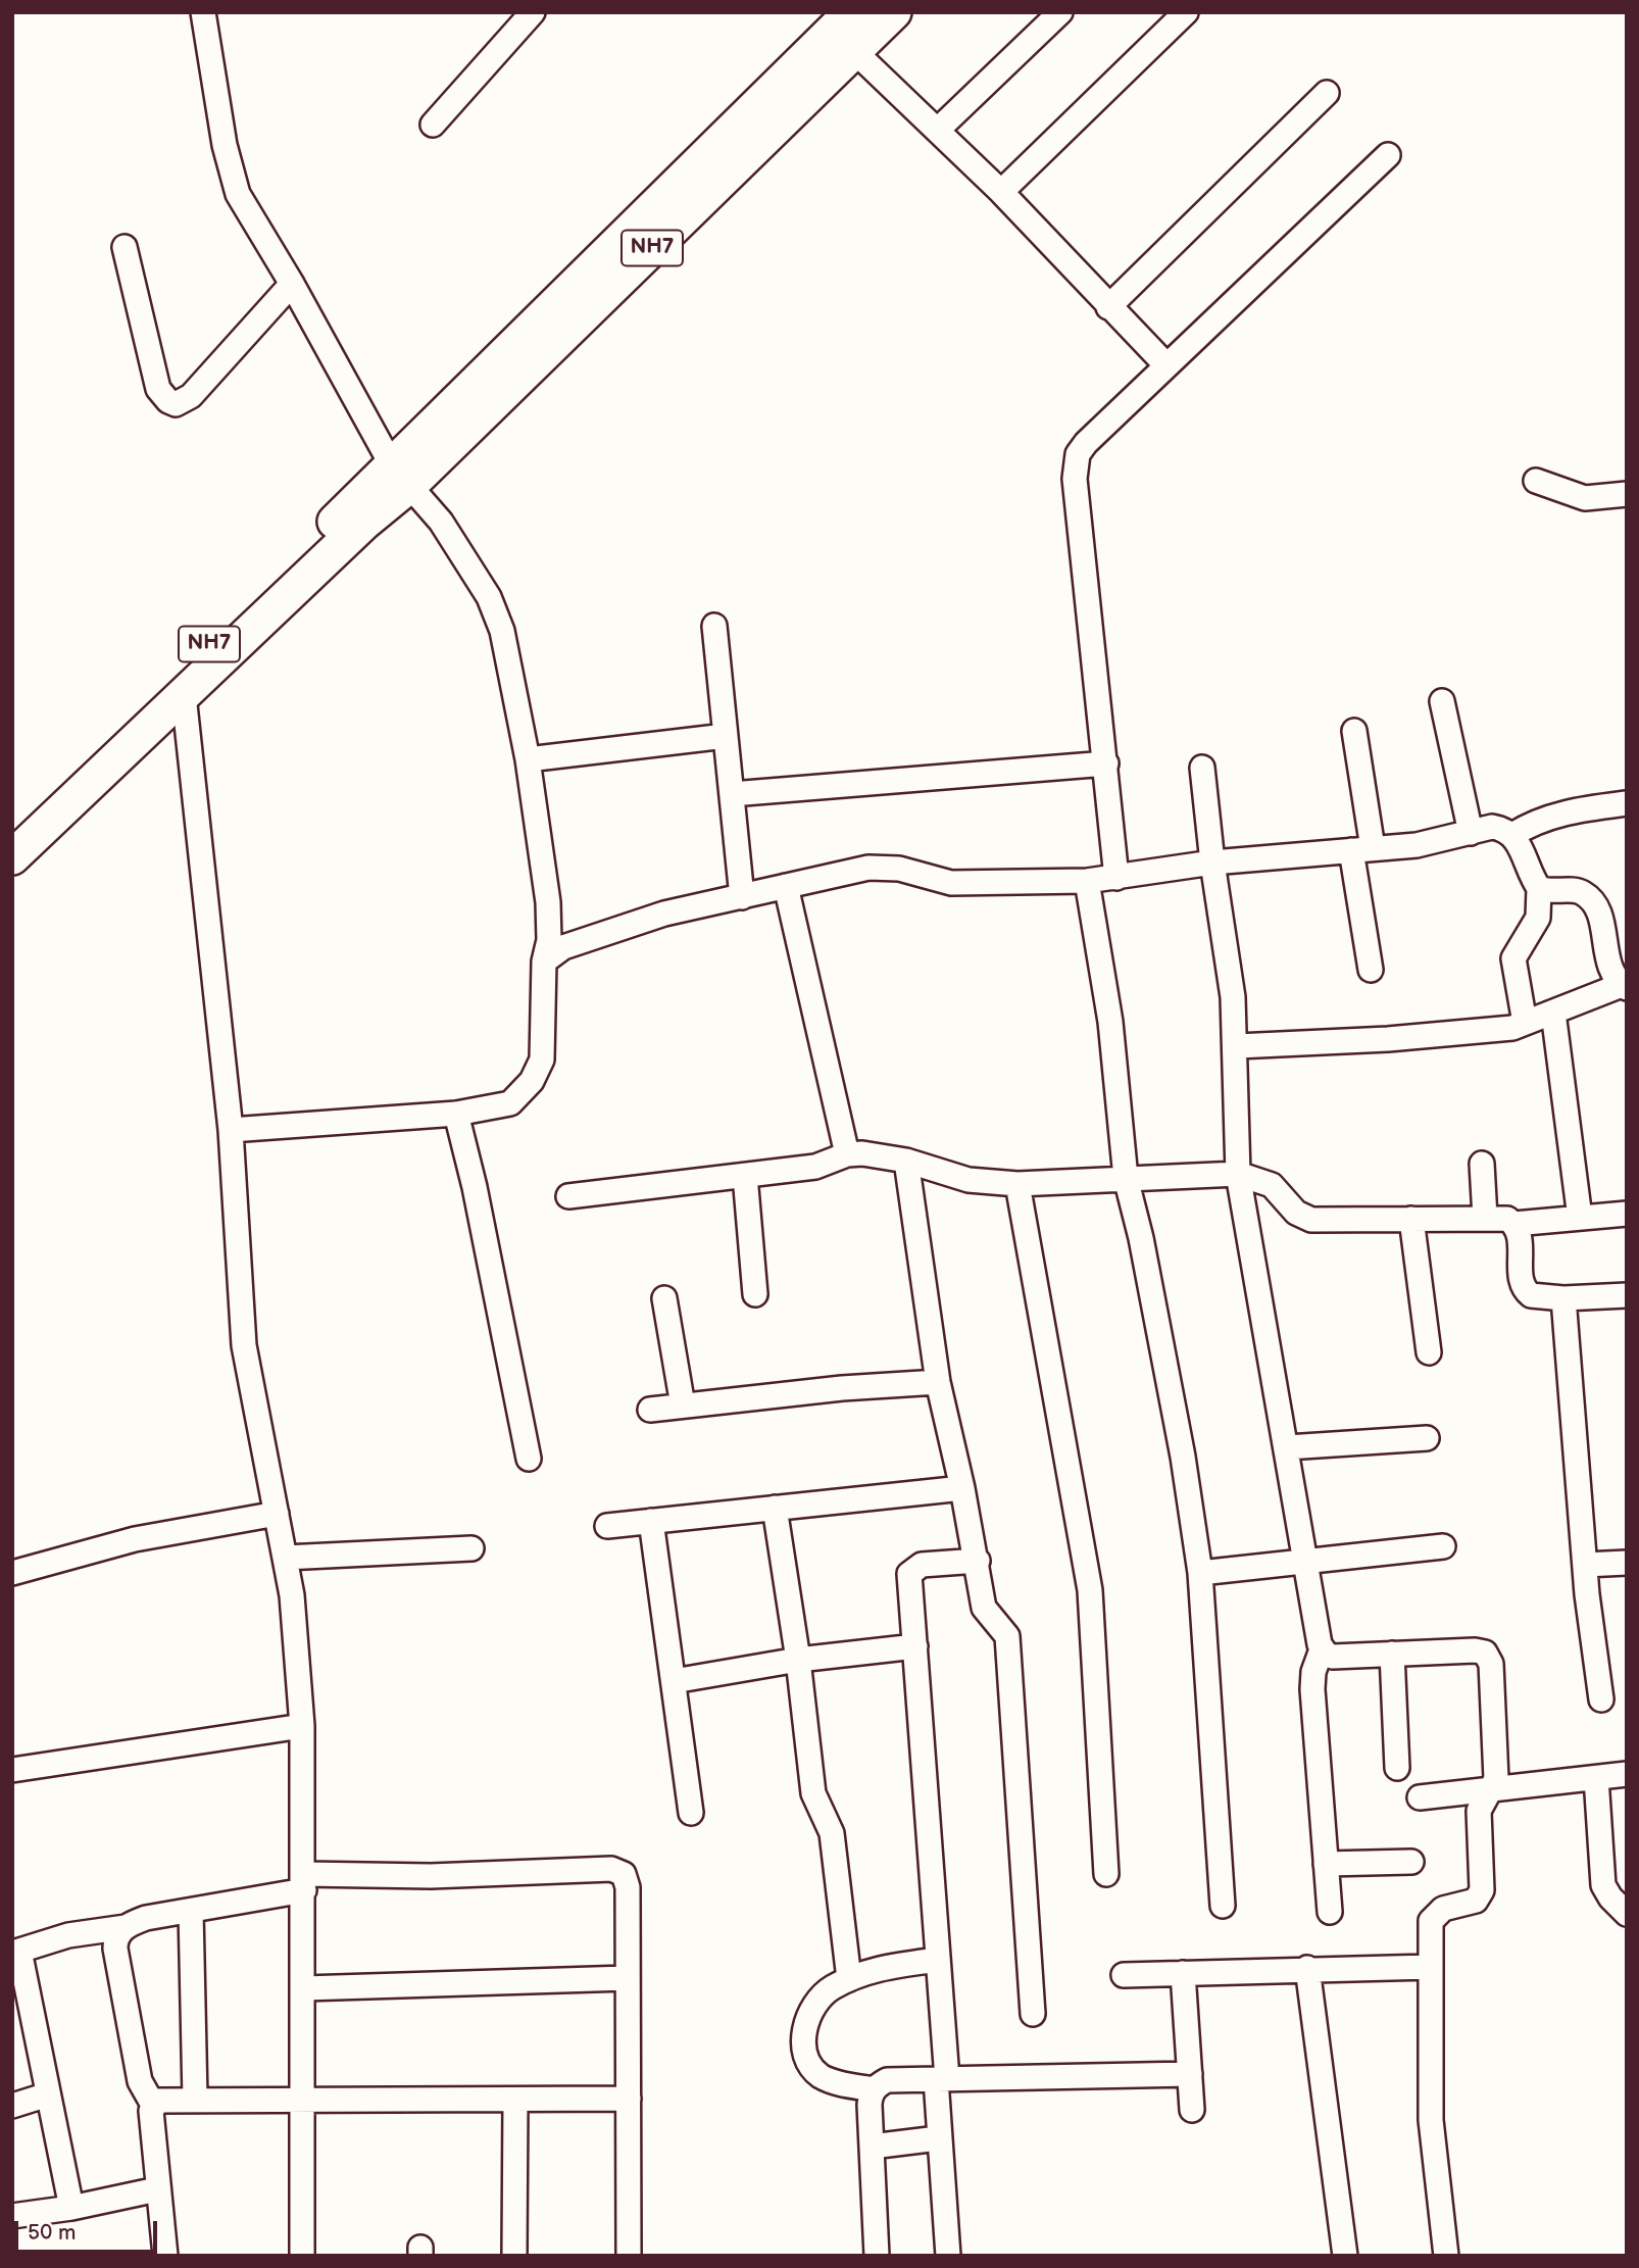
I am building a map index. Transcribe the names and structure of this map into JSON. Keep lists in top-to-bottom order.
{
  "streets": {
    "highway": ["NH7"]
  },
  "scale_bar": "50 m"
}
